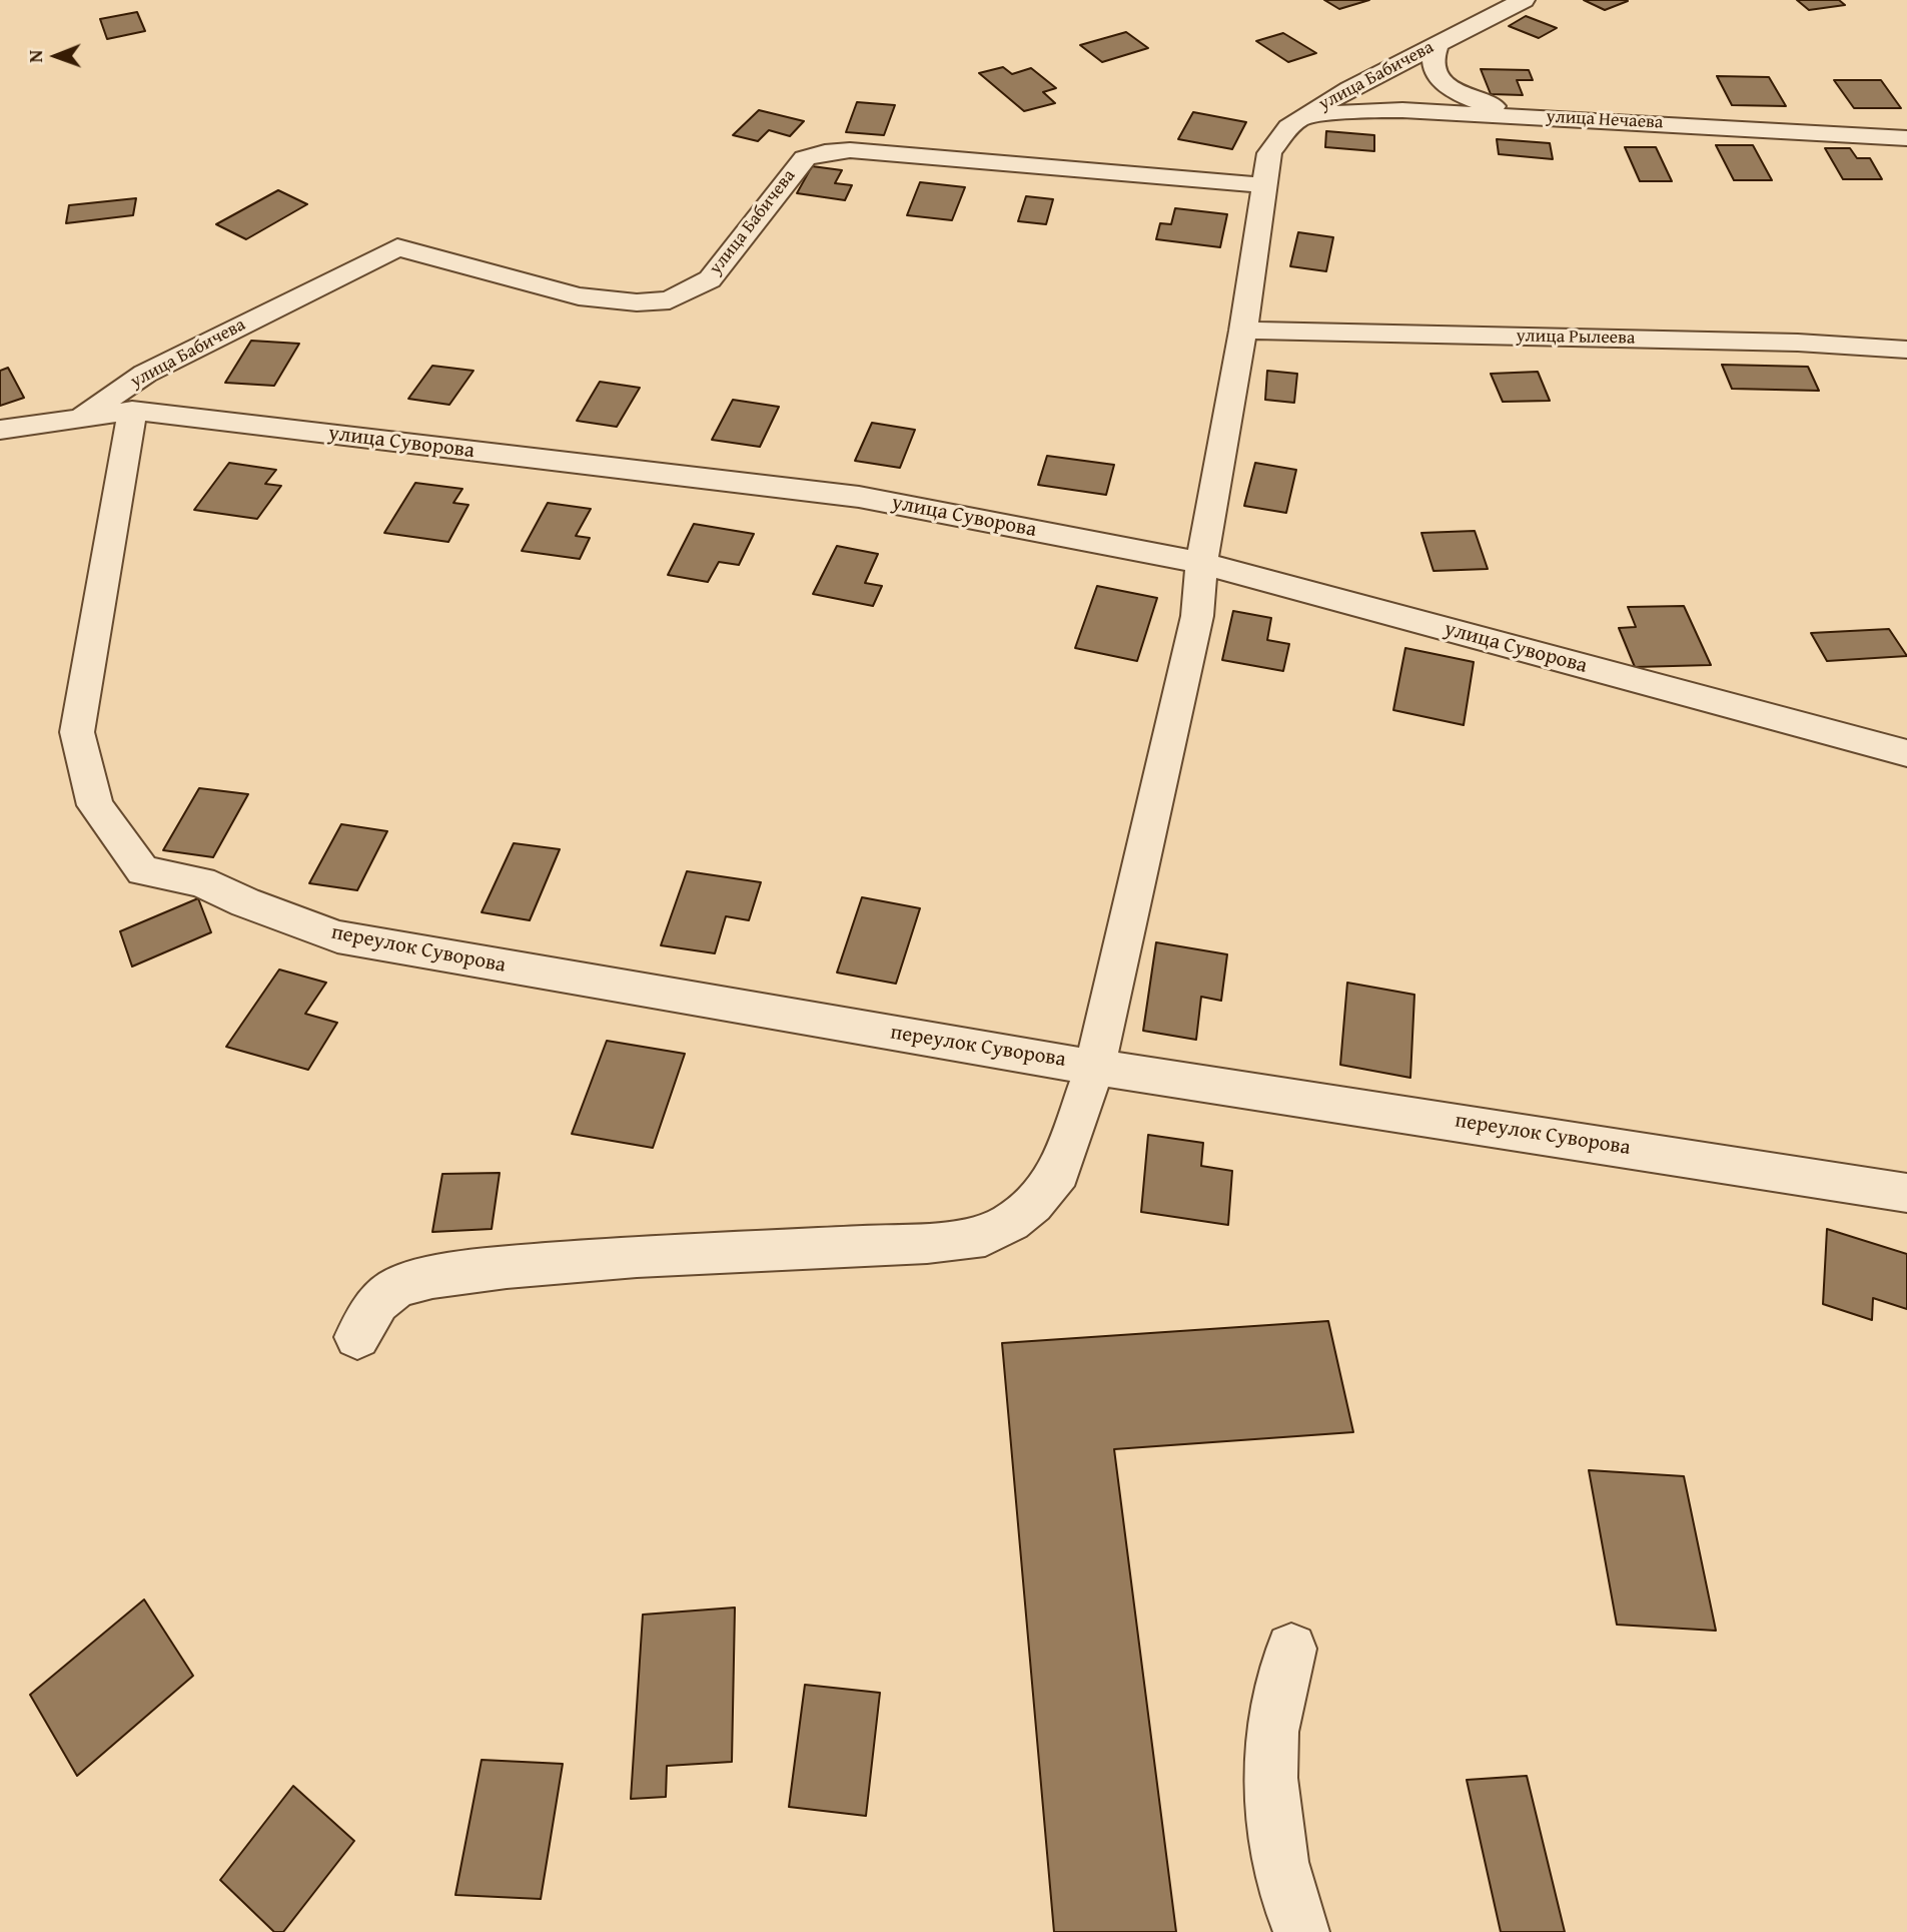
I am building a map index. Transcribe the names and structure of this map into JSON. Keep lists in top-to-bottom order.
{
  "streets": {
    "street": [
      "улица Бабичева",
      "улица Нечаева",
      "улица Рылеева",
      "улица Суворова",
      "переулок Суворова"
    ]
  },
  "crossings": [
    ["улица Бабичева", "улица Нечаева"],
    ["улица Бабичева", "улица Рылеева"],
    ["улица Бабичева", "улица Суворова"],
    ["улица Бабичева", "переулок Суворова"],
    ["улица Суворова", "переулок Суворова"]
  ],
  "north": "left"
}
